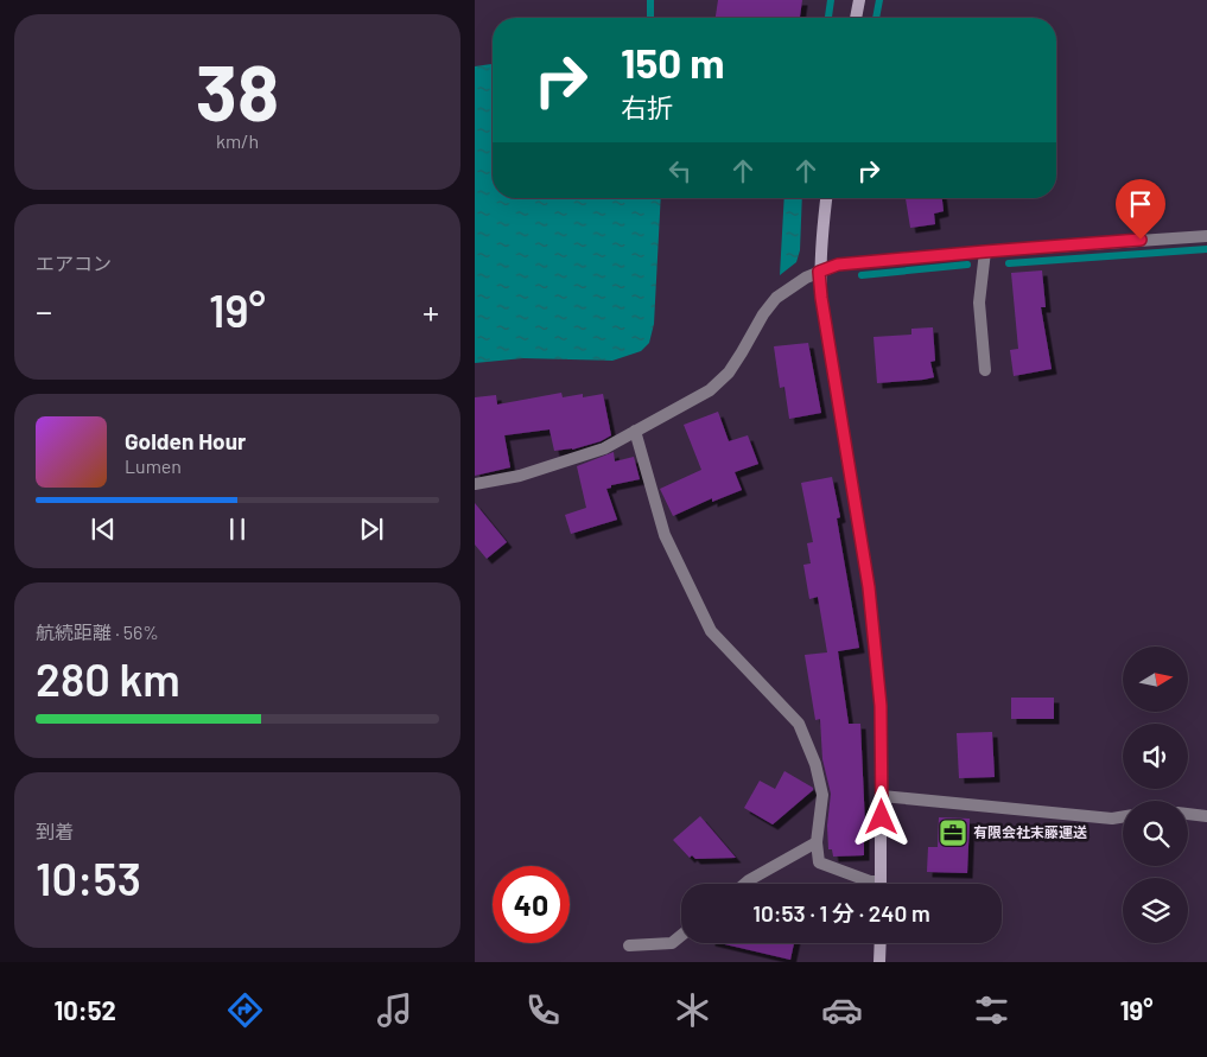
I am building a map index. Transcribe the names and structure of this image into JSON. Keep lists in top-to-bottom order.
{
  "places": {
    "office": ["有限会社末藤運送"]
  },
  "north": "right",
  "page": {
    "tile": [
      ["38", "km/h"],
      "エアコン",
      ["航続距離 · 56%", "280 km"],
      ["到着", "10:53"]
    ],
    "turn": ["150 m", "右折"],
    "heat": ["−", "19°", "+"],
    "song": ["Golden Hour", "Lumen"],
    "limit": "40",
    "trip": "10:53 · 1 分 · 240 m",
    "tabs": ["10:52", "19°"]
  }
}
